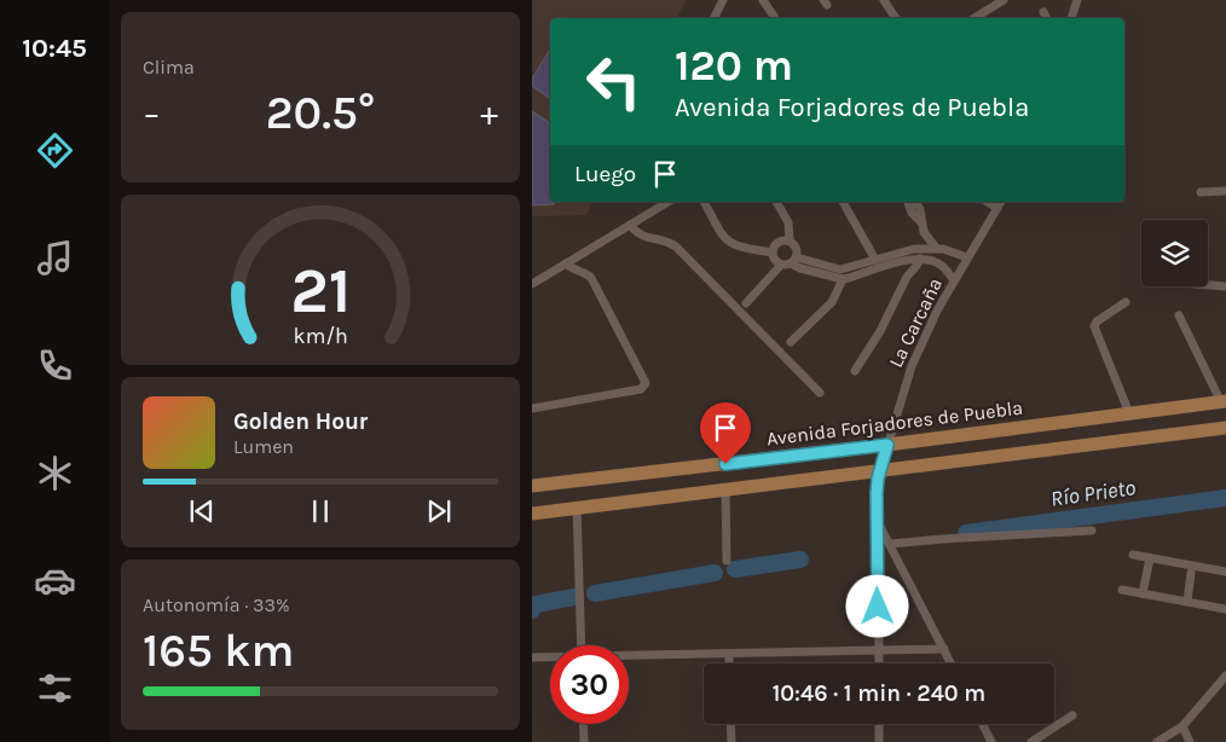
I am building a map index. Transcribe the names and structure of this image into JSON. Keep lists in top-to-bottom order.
{
  "streets": {
    "main road": ["Avenida Forjadores de Puebla"],
    "street": ["La Carcaña"]
  },
  "crossings": [
    ["La Carcaña", "Avenida Forjadores de Puebla"]
  ],
  "water": ["Río Prieto"],
  "page": {
    "tabs": "10:45",
    "tile": [
      "Clima",
      ["Autonomía · 33%", "165 km"]
    ],
    "turn": ["120 m", "Avenida Forjadores de Puebla"],
    "heat": ["−", "20.5°", "+"],
    "then": "Luego",
    "song": ["Golden Hour", "Lumen"],
    "limit": "30",
    "trip": "10:46 · 1 min · 240 m",
    "gauge": ["21", "km/h"]
  }
}
